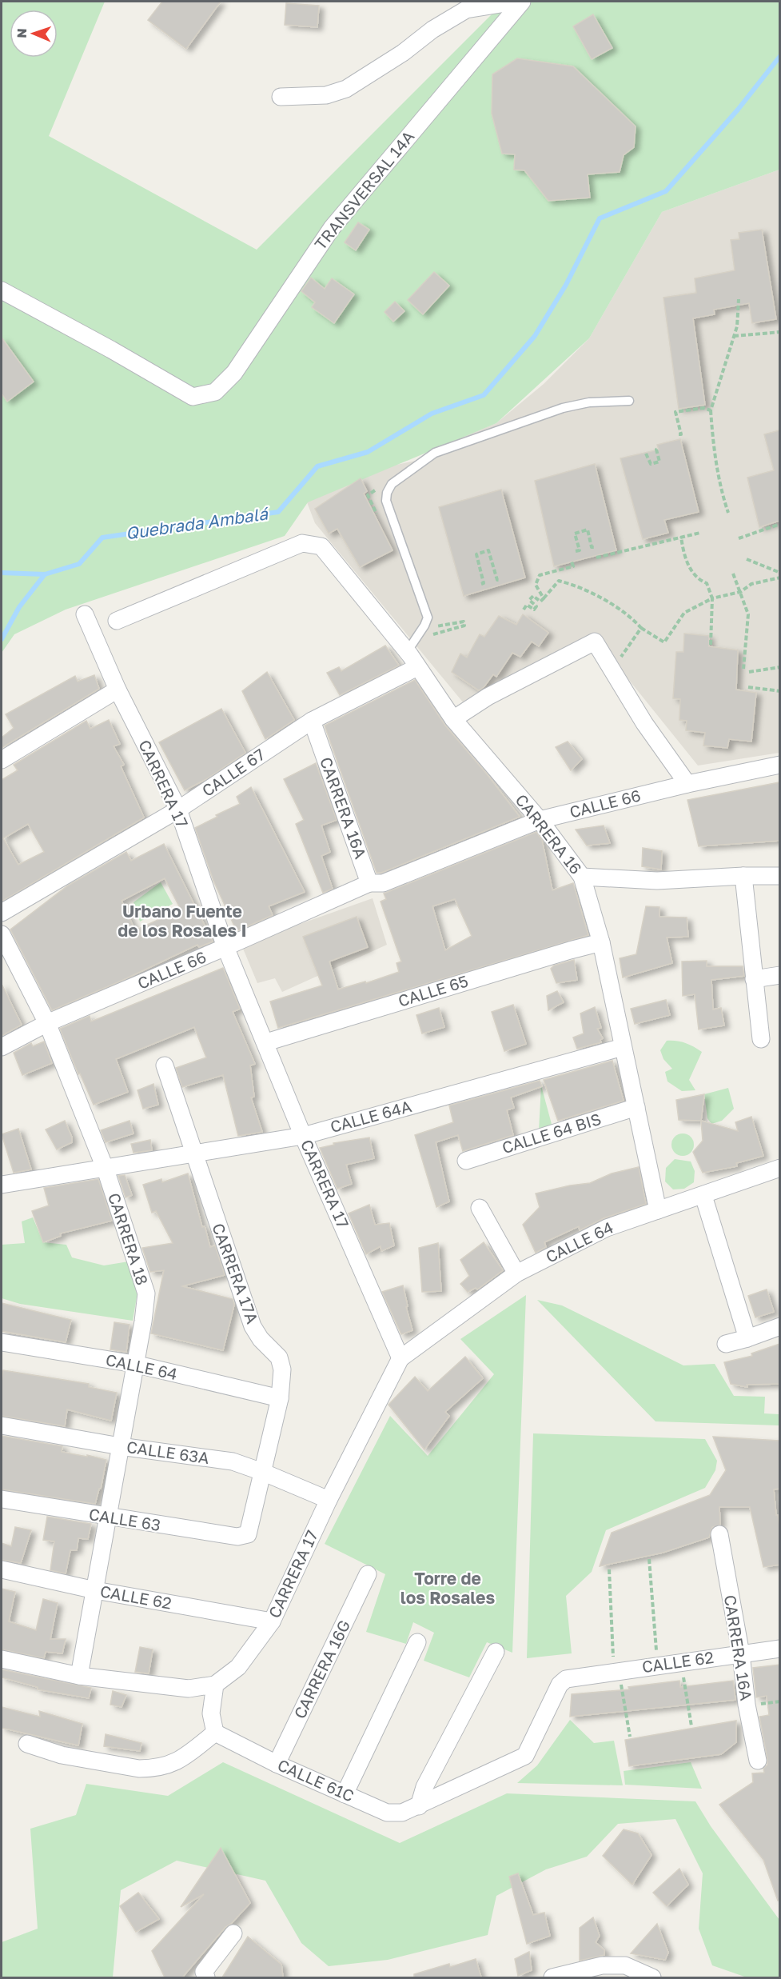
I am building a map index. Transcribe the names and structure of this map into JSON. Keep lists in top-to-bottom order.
{
  "streets": {
    "street": [
      "TRANSVERSAL 14A",
      "CALLE 67",
      "CARRERA 17",
      "CALLE 66",
      "CARRERA 16A",
      "CARRERA 16",
      "CALLE 65",
      "CALLE 64A",
      "CALLE 64 BIS",
      "CARRERA 18",
      "CALLE 64",
      "CARRERA 17A",
      "CALLE 63A",
      "CALLE 63",
      "CALLE 62",
      "CARRERA 16G",
      "CALLE 61C"
    ]
  },
  "crossings": [
    ["CALLE 67", "CARRERA 17"],
    ["CALLE 67", "CARRERA 16A"],
    ["CALLE 67", "CARRERA 16"],
    ["CARRERA 17", "CALLE 66"],
    ["CARRERA 17", "CALLE 65"],
    ["CARRERA 17", "CALLE 64A"],
    ["CARRERA 17", "CALLE 64"],
    ["CARRERA 17", "CALLE 63A"],
    ["CARRERA 17", "CALLE 62"],
    ["CALLE 66", "CARRERA 16A"],
    ["CALLE 66", "CARRERA 16"],
    ["CALLE 66", "CARRERA 18"],
    ["CARRERA 16A", "CALLE 62"],
    ["CARRERA 16", "CALLE 65"],
    ["CARRERA 16", "CALLE 64A"],
    ["CARRERA 16", "CALLE 64 BIS"],
    ["CARRERA 16", "CALLE 64"],
    ["CALLE 64A", "CARRERA 18"],
    ["CALLE 64A", "CARRERA 17A"],
    ["CARRERA 18", "CALLE 64"],
    ["CARRERA 18", "CALLE 63A"],
    ["CARRERA 18", "CALLE 63"],
    ["CARRERA 18", "CALLE 62"],
    ["CALLE 64", "CARRERA 17A"],
    ["CARRERA 17A", "CALLE 63A"],
    ["CARRERA 17A", "CALLE 63"],
    ["CALLE 62", "CALLE 61C"],
    ["CARRERA 16G", "CALLE 61C"]
  ],
  "districts": ["Urbano Fuente de los Rosales I", "Torre de los Rosales"],
  "water": ["Quebrada Ambalá"],
  "north": "left"
}
